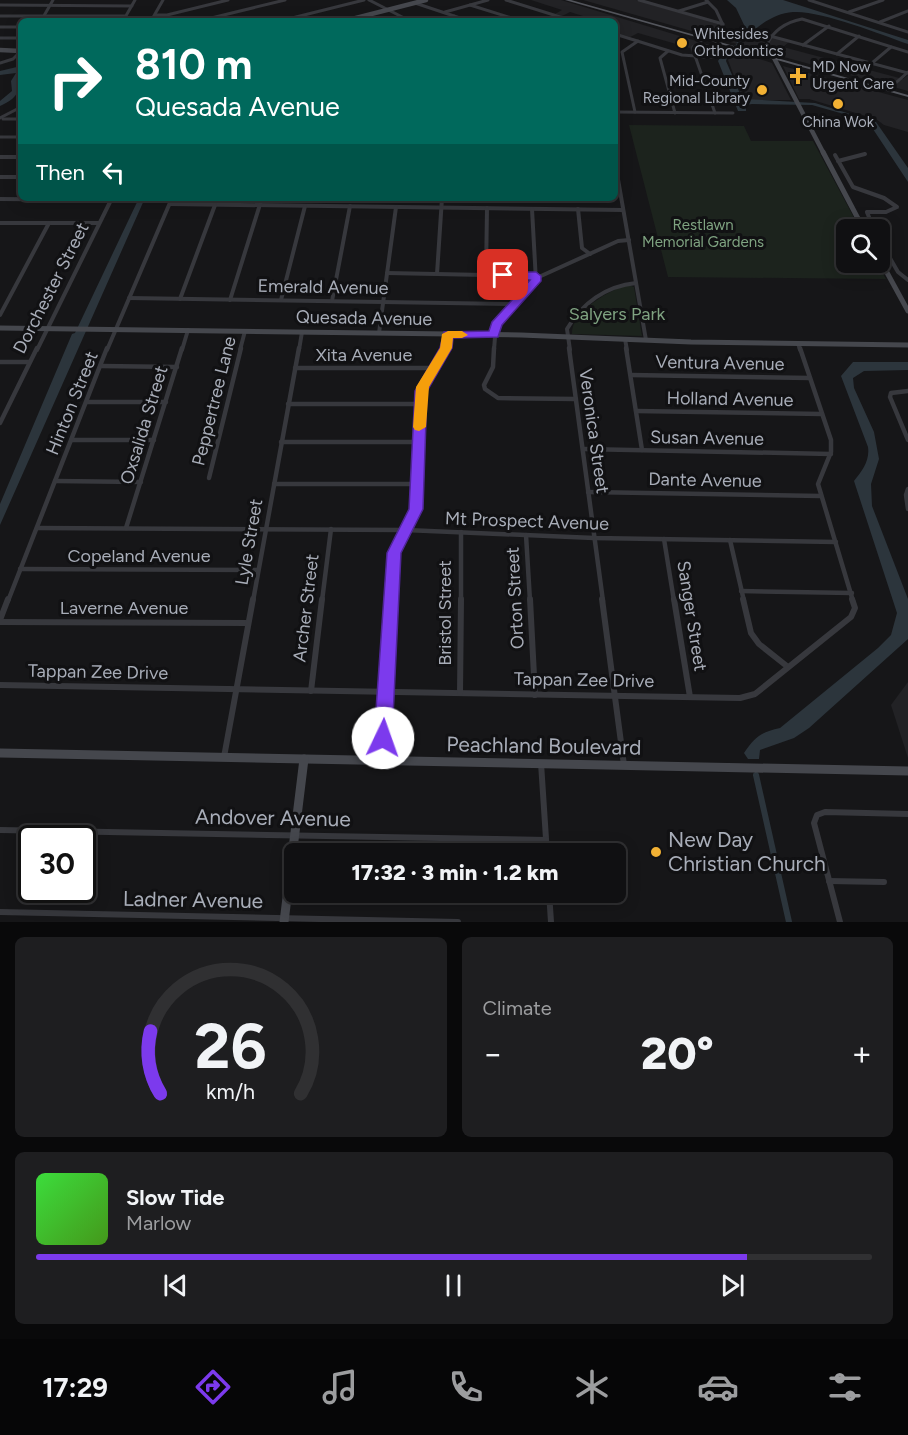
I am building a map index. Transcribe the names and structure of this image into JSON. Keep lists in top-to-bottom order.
{
  "streets": {
    "street": [
      "Emerald Avenue",
      "Dorchester Street",
      "Quesada Avenue",
      "Xita Avenue",
      "Ventura Avenue",
      "Holland Avenue",
      "Peppertree Lane",
      "Hinton Street",
      "Oxsalida Street",
      "Veronica Street",
      "Susan Avenue",
      "Dante Avenue",
      "Mt Prospect Avenue",
      "Lyle Street",
      "Copeland Avenue",
      "Orton Street",
      "Laverne Avenue",
      "Archer Street",
      "Bristol Street",
      "Sanger Street",
      "Tappan Zee Drive",
      "Peachland Boulevard",
      "Andover Avenue",
      "Ladner Avenue"
    ]
  },
  "crossings": [
    ["Emerald Avenue", "Hinton Street"],
    ["Dorchester Street", "Quesada Avenue"],
    ["Quesada Avenue", "Peppertree Lane"],
    ["Quesada Avenue", "Hinton Street"],
    ["Quesada Avenue", "Oxsalida Street"],
    ["Quesada Avenue", "Veronica Street"],
    ["Quesada Avenue", "Lyle Street"],
    ["Xita Avenue", "Lyle Street"],
    ["Hinton Street", "Mt Prospect Avenue"],
    ["Hinton Street", "Copeland Avenue"],
    ["Hinton Street", "Laverne Avenue"],
    ["Oxsalida Street", "Mt Prospect Avenue"],
    ["Veronica Street", "Susan Avenue"],
    ["Veronica Street", "Dante Avenue"],
    ["Veronica Street", "Mt Prospect Avenue"],
    ["Veronica Street", "Tappan Zee Drive"],
    ["Veronica Street", "Peachland Boulevard"],
    ["Susan Avenue", "Tappan Zee Drive"],
    ["Dante Avenue", "Tappan Zee Drive"],
    ["Mt Prospect Avenue", "Lyle Street"],
    ["Mt Prospect Avenue", "Orton Street"],
    ["Mt Prospect Avenue", "Archer Street"],
    ["Mt Prospect Avenue", "Bristol Street"],
    ["Mt Prospect Avenue", "Sanger Street"],
    ["Mt Prospect Avenue", "Tappan Zee Drive"],
    ["Lyle Street", "Copeland Avenue"],
    ["Lyle Street", "Laverne Avenue"],
    ["Lyle Street", "Tappan Zee Drive"],
    ["Lyle Street", "Peachland Boulevard"],
    ["Orton Street", "Tappan Zee Drive"],
    ["Archer Street", "Tappan Zee Drive"],
    ["Bristol Street", "Tappan Zee Drive"],
    ["Sanger Street", "Tappan Zee Drive"]
  ],
  "parks": ["Restlawn Memorial Gardens", "Salyers Park"],
  "places": {
    "other": [
      "Whitesides Orthodontics",
      "Mid-County Regional Library",
      "China Wok",
      "New Day Christian Church"
    ],
    "health": ["MD Now Urgent Care"]
  },
  "page": {
    "turn": ["810 m", "Quesada Avenue"],
    "then": "Then",
    "limit": "30",
    "trip": "17:32 · 3 min · 1.2 km",
    "tile": "Climate",
    "heat": ["−", "20°", "+"],
    "song": ["Slow Tide", "Marlow"],
    "tabs": "17:29",
    "gauge": ["26", "km/h"]
  }
}
